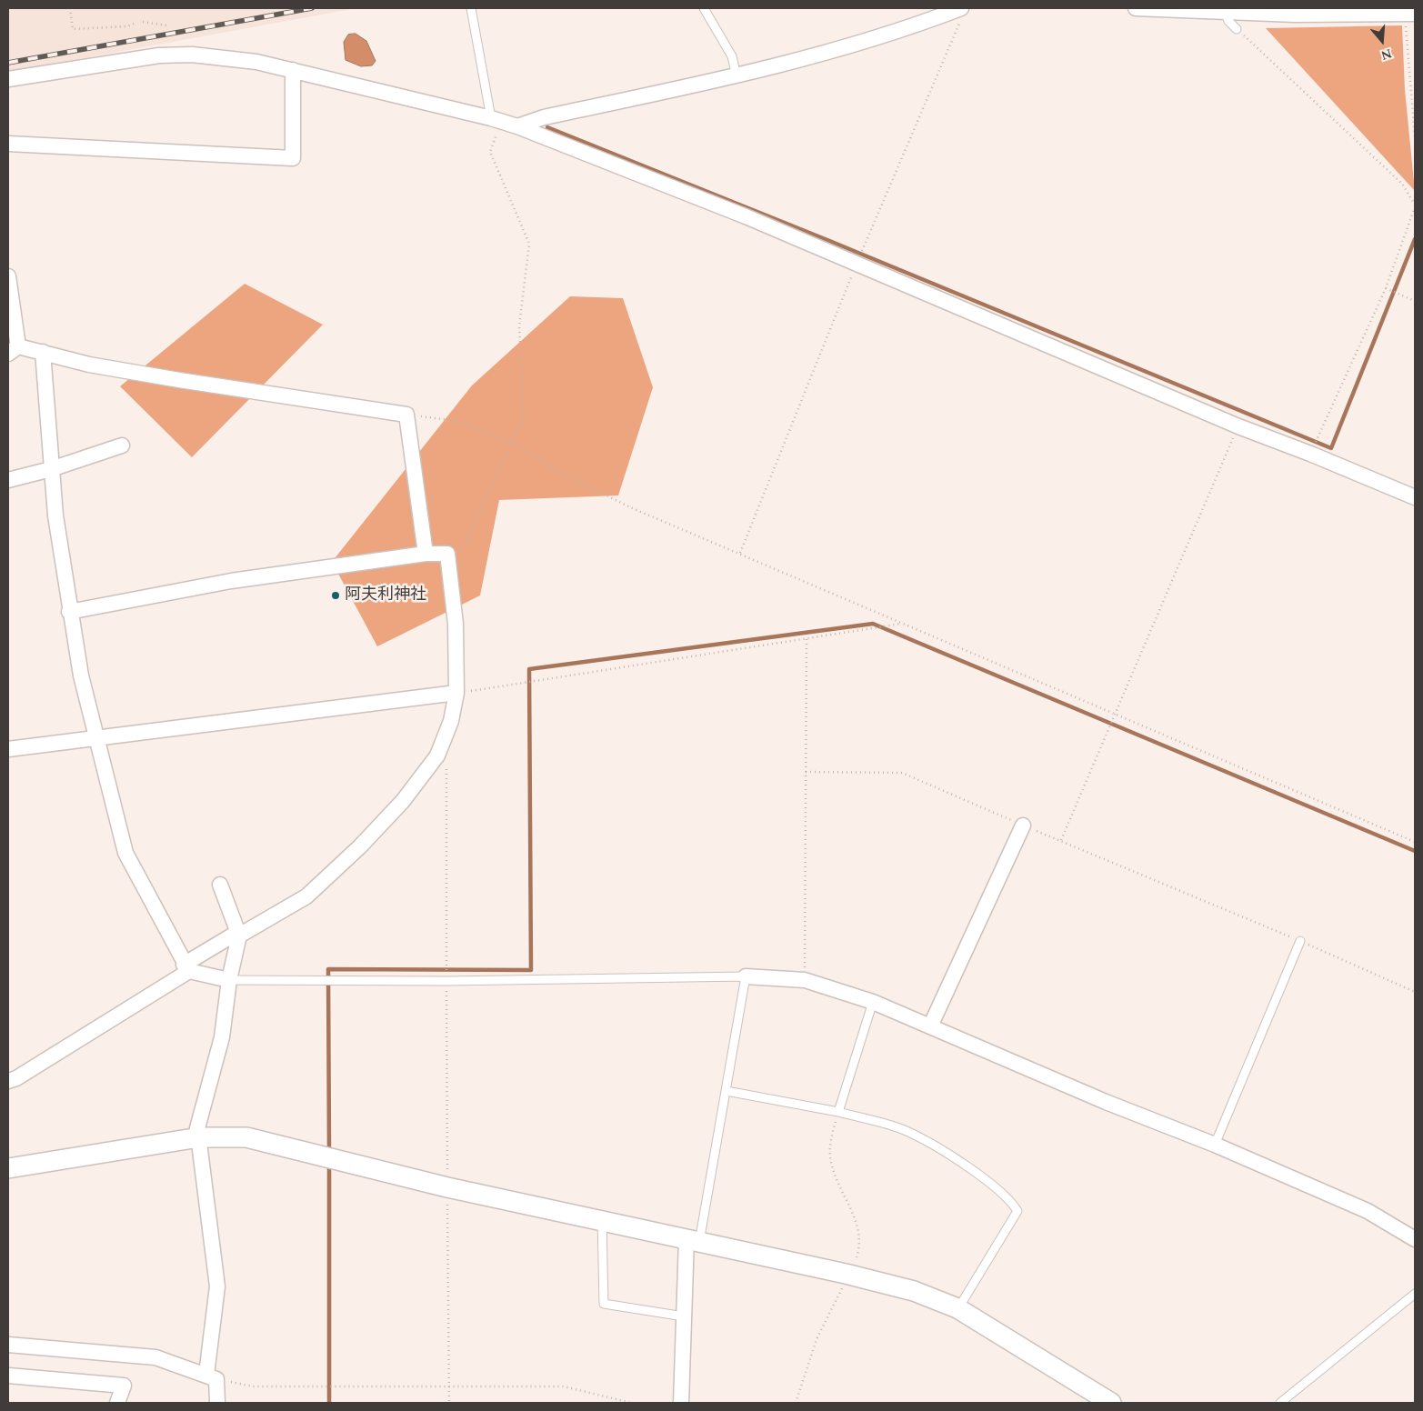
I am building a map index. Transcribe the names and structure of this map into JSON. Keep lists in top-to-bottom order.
{
  "places": ["阿夫利神社"],
  "north": "bottom"
}
